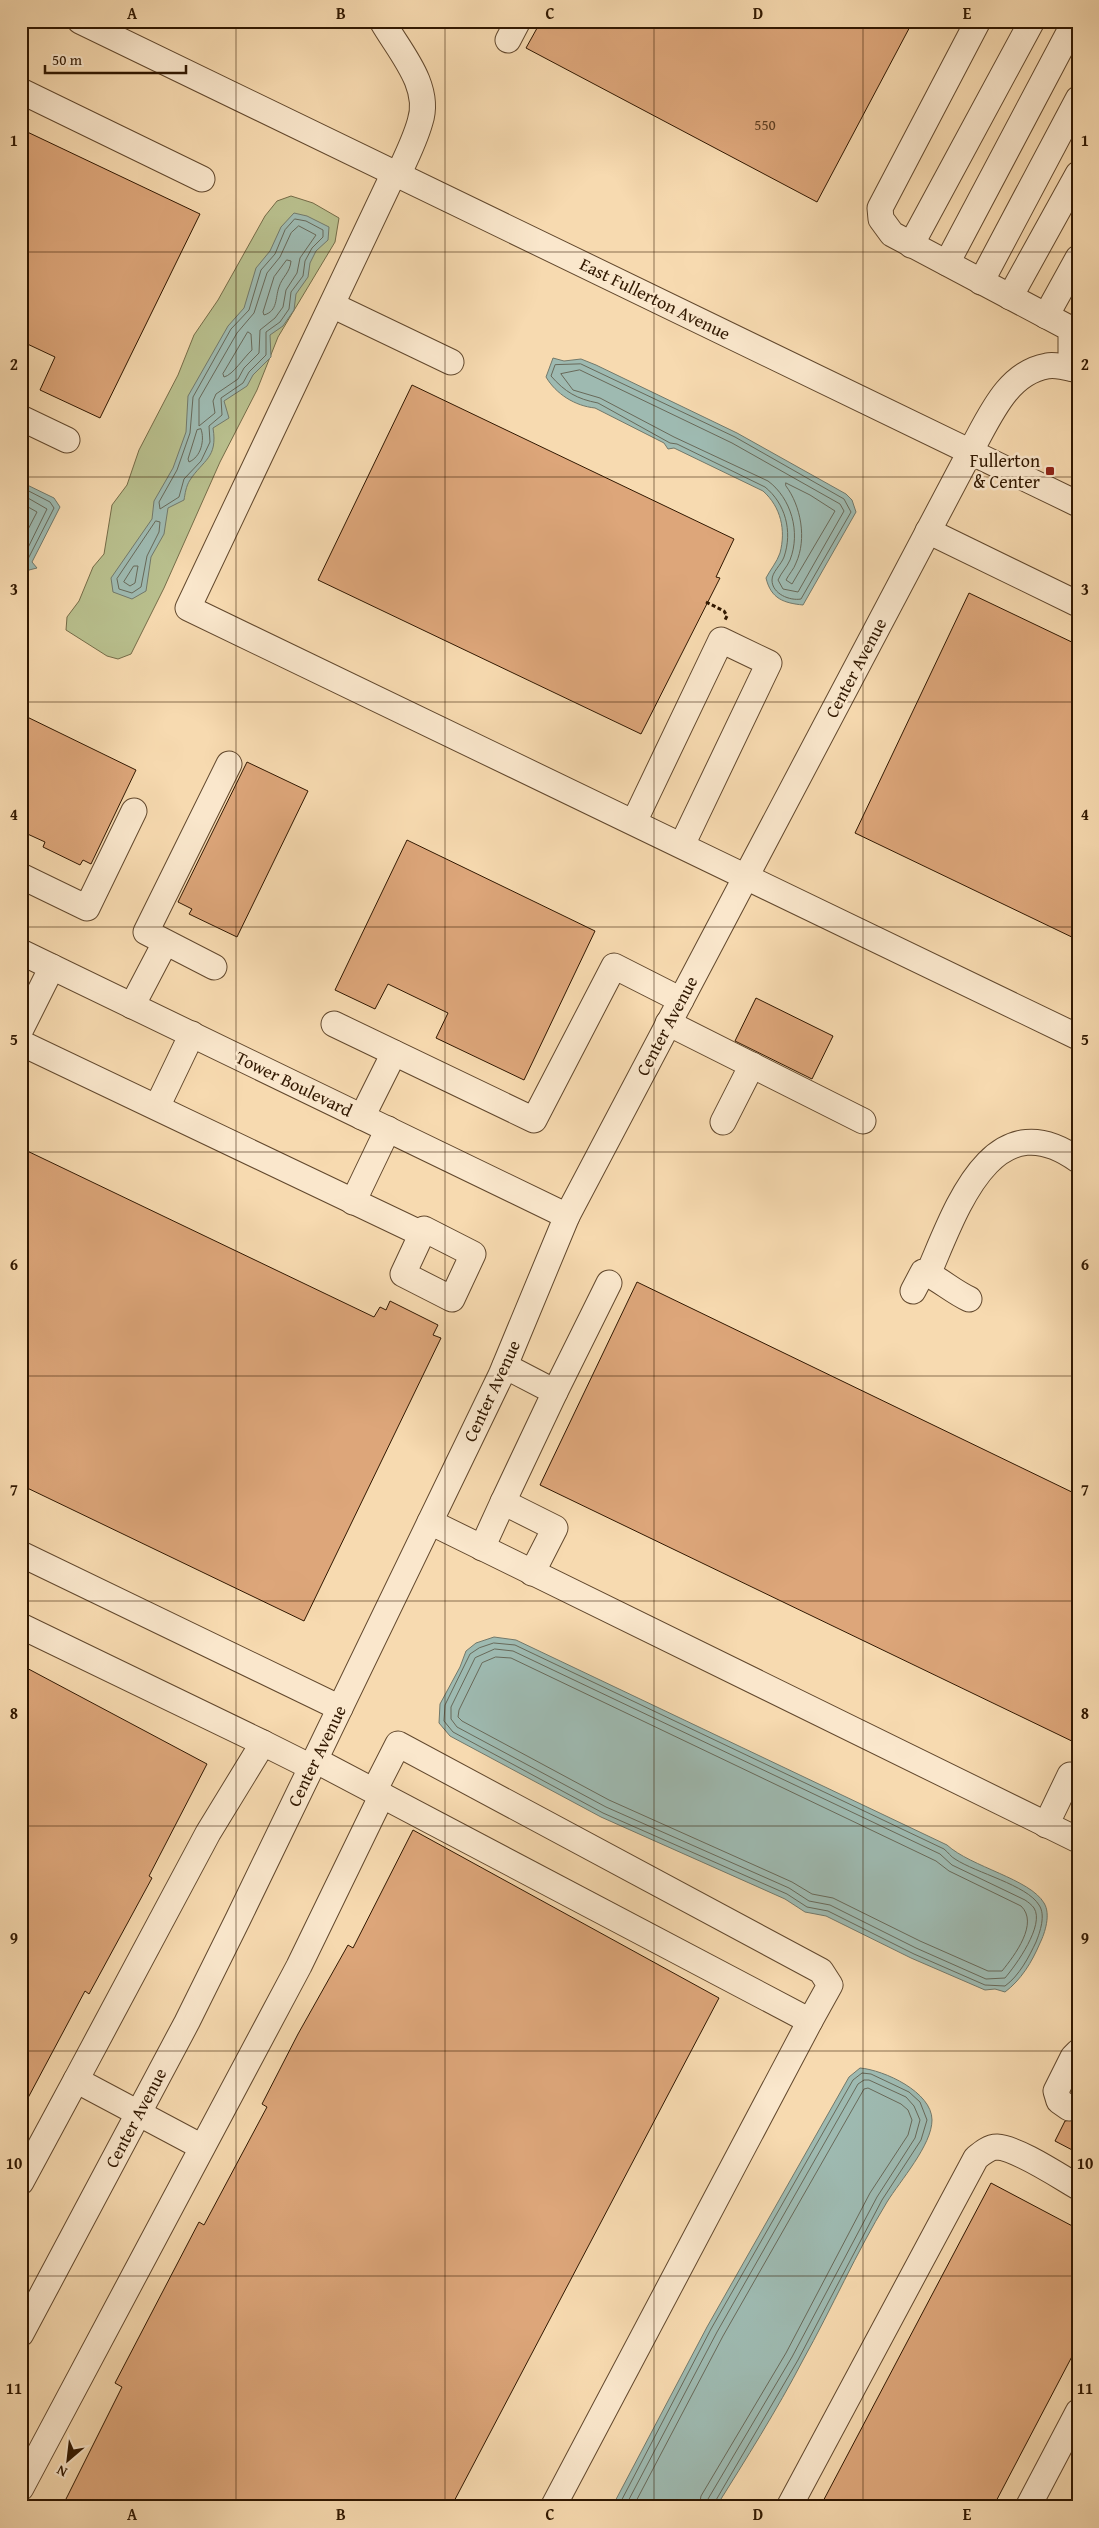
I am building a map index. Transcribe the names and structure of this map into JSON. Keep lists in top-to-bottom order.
{
  "streets": {
    "street": ["East Fullerton Avenue", "Center Avenue", "Tower Boulevard"]
  },
  "crossings": [
    ["East Fullerton Avenue", "Center Avenue"],
    ["Center Avenue", "Tower Boulevard"]
  ],
  "places": {
    "transit": ["Fullerton & Center"]
  },
  "house_numbers": ["550"],
  "scale_bar": "50 m",
  "north": "bottom left",
  "grid": {
    "columns": [
      "A",
      "B",
      "C",
      "D",
      "E"
    ],
    "rows": [
      "1",
      "2",
      "3",
      "4",
      "5",
      "6",
      "7",
      "8",
      "9",
      "10",
      "11"
    ]
  }
}
